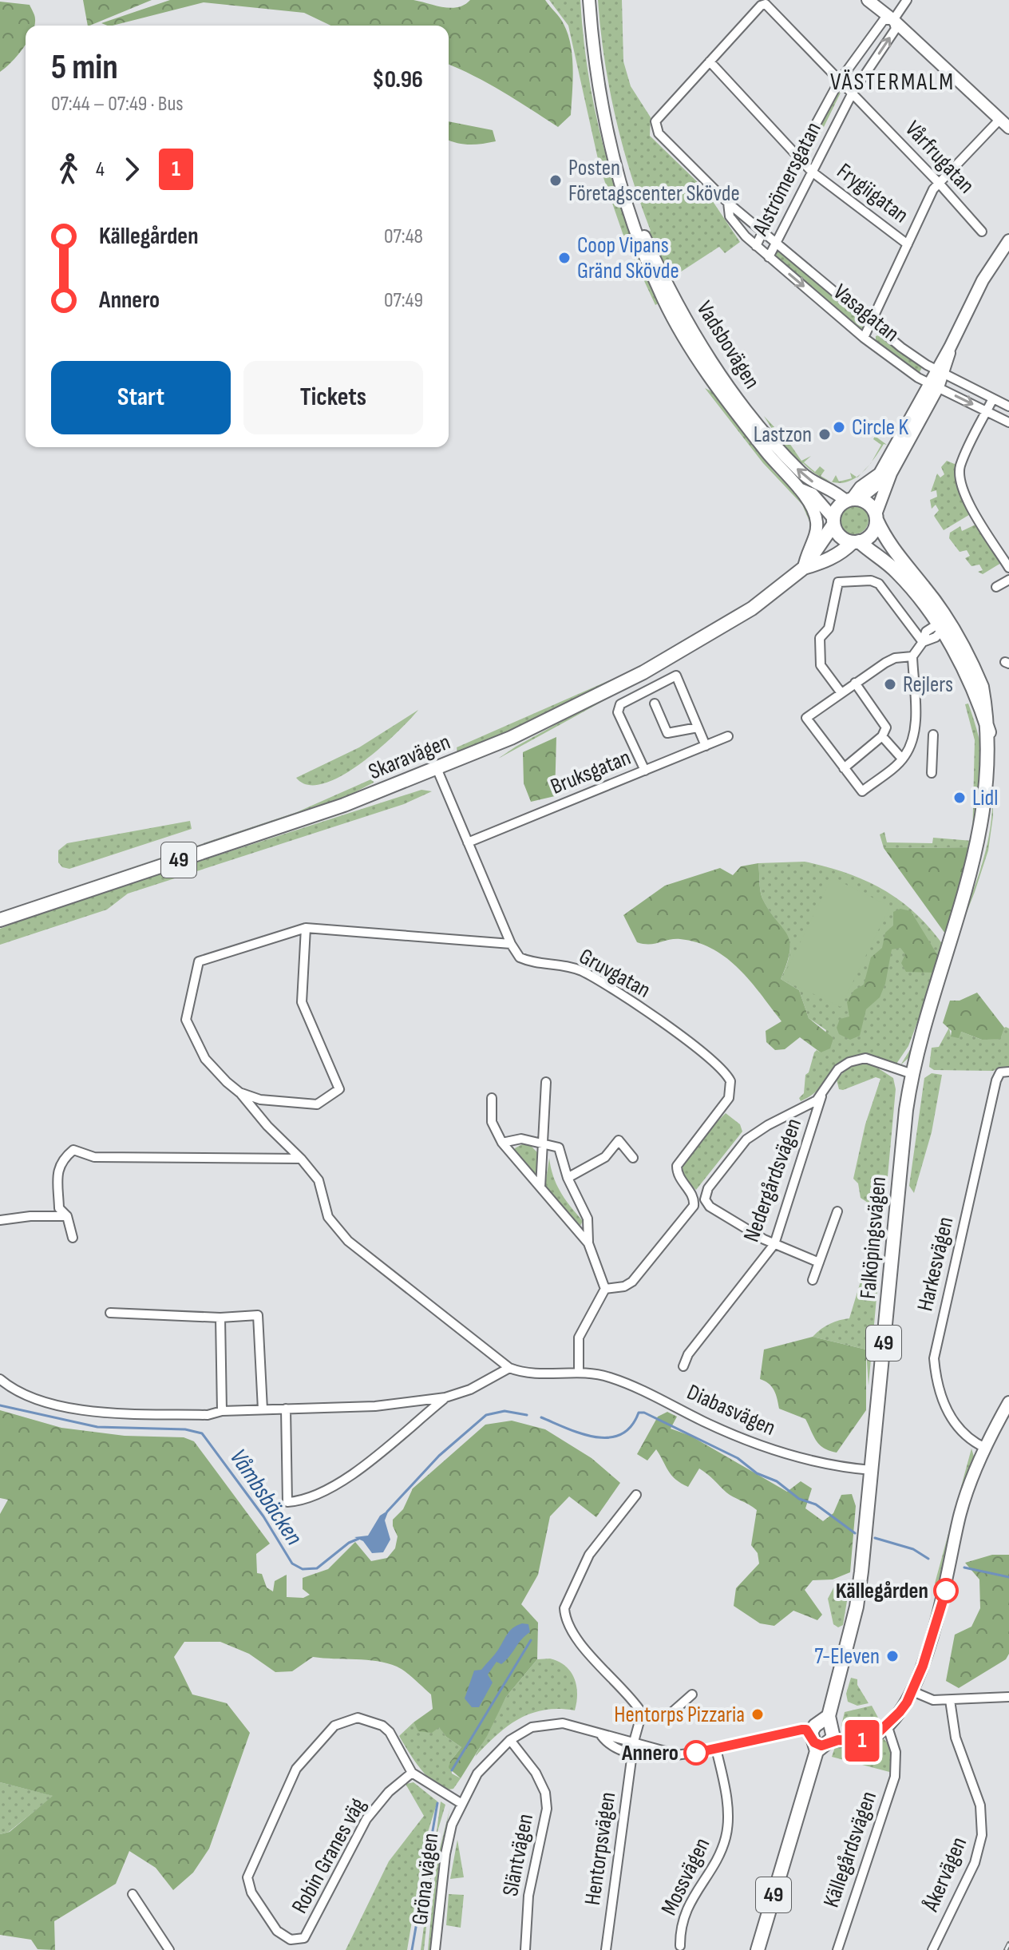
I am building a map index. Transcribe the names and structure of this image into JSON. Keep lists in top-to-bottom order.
{
  "streets": {
    "main road": [
      "Vadsbovägen",
      "Skaravägen",
      "49",
      "Falköpingsvägen"
    ],
    "street": [
      "Vårfrugatan",
      "Alströmersgatan",
      "Frygiigatan",
      "Vasagatan",
      "Bruksgatan",
      "Gruvgatan",
      "Nedergårdsvägen",
      "Harkesvägen",
      "Diabasvägen",
      "Hentorpsvägen",
      "Källegårdsvägen",
      "Släntvägen",
      "Robin Granes väg",
      "Åkervägen",
      "Mossvägen",
      "Gröna vägen"
    ]
  },
  "crossings": [
    ["Vårfrugatan", "Alströmersgatan"],
    ["Vårfrugatan", "Frygiigatan"],
    ["Vårfrugatan", "Vasagatan"],
    ["Alströmersgatan", "Frygiigatan"],
    ["Alströmersgatan", "Vasagatan"],
    ["Frygiigatan", "Vasagatan"],
    ["Vadsbovägen", "Skaravägen"],
    ["Vadsbovägen", "49"],
    ["Skaravägen", "49"],
    ["Skaravägen", "Gruvgatan"],
    ["Bruksgatan", "Gruvgatan"],
    ["Falköpingsvägen", "Diabasvägen"],
    ["Falköpingsvägen", "Gröna vägen"],
    ["Hentorpsvägen", "Gröna vägen"],
    ["Släntvägen", "Gröna vägen"],
    ["Robin Granes väg", "Gröna vägen"],
    ["Mossvägen", "Gröna vägen"]
  ],
  "districts": ["VÄSTERMALM"],
  "water": ["Våmbsbäcken"],
  "places": [
    "Posten Företagscenter Skövde",
    "Coop Vipans Gränd Skövde",
    "Circle K",
    "Lastzon",
    "Rejlers",
    "Lidl",
    "Källegården",
    "7-Eleven",
    "Hentorps Pizzaria",
    "Annero"
  ],
  "lines": ["bus line 1"],
  "page": {
    "on_map": "1",
    "heading": ["5 min", "07:44 – 07:49 · Bus", "$0.96"],
    "legs": ["4", "1"],
    "list": [
      {
        "name": "Källegården",
        "value": "07:48"
      },
      {
        "name": "Annero",
        "value": "07:49"
      }
    ],
    "buttons": ["Start", "Tickets"]
  }
}
